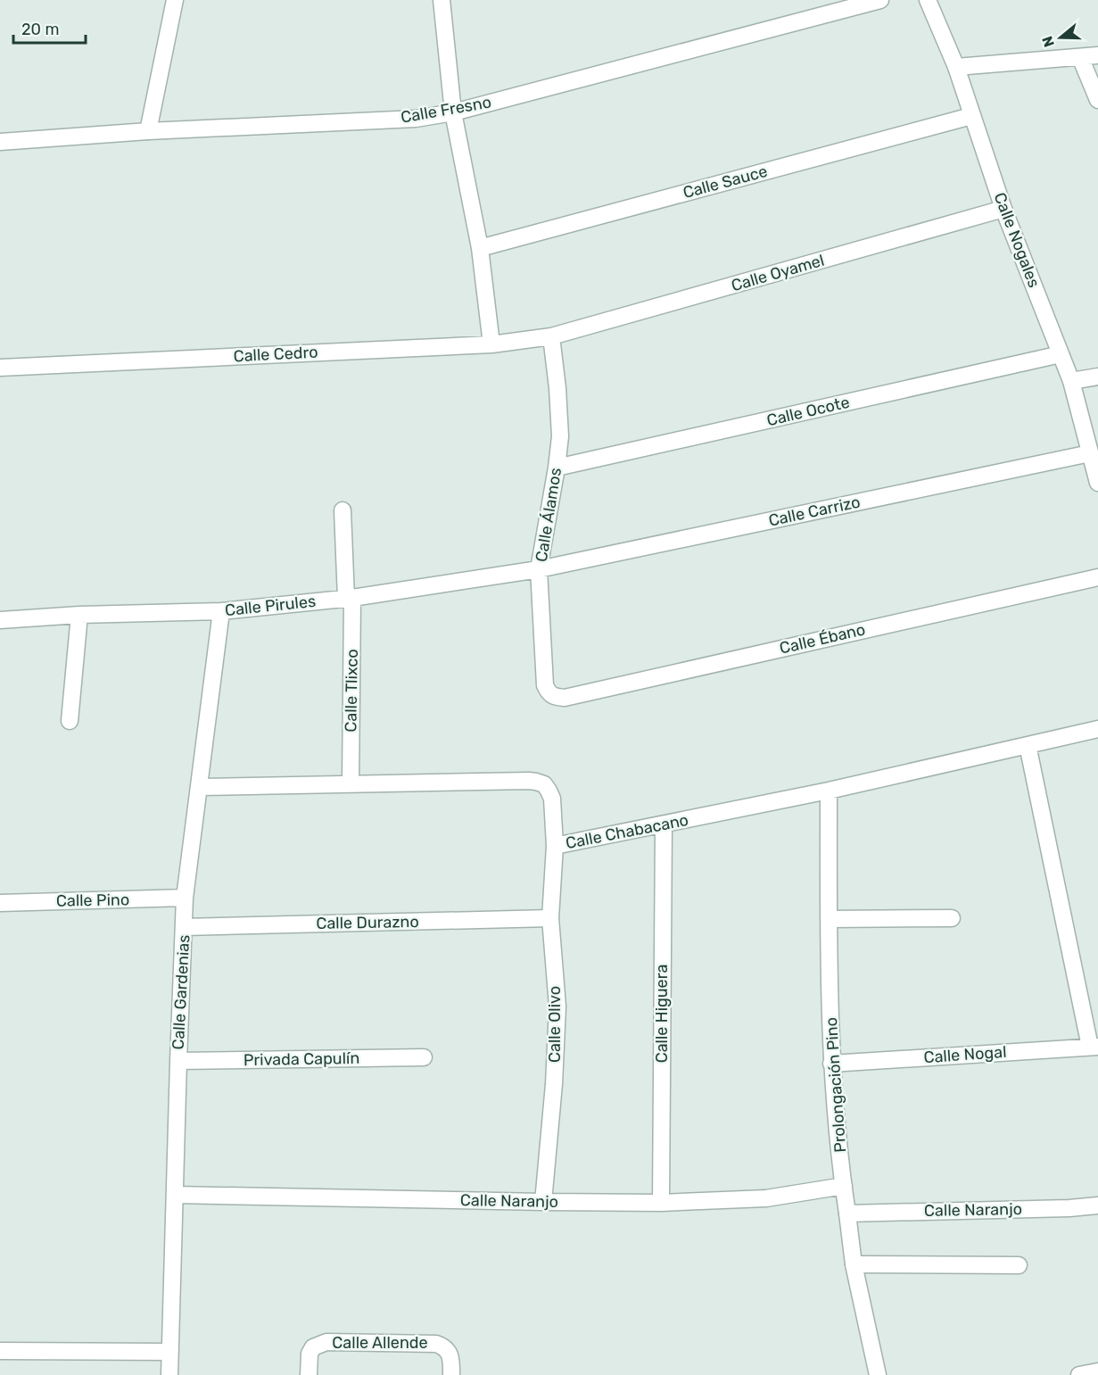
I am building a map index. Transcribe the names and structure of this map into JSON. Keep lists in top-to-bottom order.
{
  "streets": {
    "street": [
      "Calle Fresno",
      "Calle Sauce",
      "Calle Nogales",
      "Calle Oyamel",
      "Calle Cedro",
      "Calle Ocote",
      "Calle Carrizo",
      "Calle Álamos",
      "Calle Pirules",
      "Calle Ébano",
      "Calle Tlixco",
      "Calle Chabacano",
      "Calle Pino",
      "Calle Durazno",
      "Calle Gardenias",
      "Calle Higuera",
      "Calle Olivo",
      "Calle Nogal",
      "Privada Capulín",
      "Prolongación Pino",
      "Calle Naranjo",
      "Calle Allende"
    ]
  },
  "crossings": [
    ["Calle Sauce", "Calle Nogales"],
    ["Calle Nogales", "Calle Oyamel"],
    ["Calle Nogales", "Calle Ocote"],
    ["Calle Nogales", "Calle Carrizo"],
    ["Calle Oyamel", "Calle Cedro"],
    ["Calle Oyamel", "Calle Álamos"],
    ["Calle Cedro", "Calle Álamos"],
    ["Calle Ocote", "Calle Álamos"],
    ["Calle Carrizo", "Calle Álamos"],
    ["Calle Carrizo", "Calle Pirules"],
    ["Calle Álamos", "Calle Pirules"],
    ["Calle Álamos", "Calle Ébano"],
    ["Calle Pirules", "Calle Tlixco"],
    ["Calle Pirules", "Calle Gardenias"],
    ["Calle Tlixco", "Calle Chabacano"],
    ["Calle Chabacano", "Calle Gardenias"],
    ["Calle Chabacano", "Calle Higuera"],
    ["Calle Chabacano", "Calle Olivo"],
    ["Calle Chabacano", "Prolongación Pino"],
    ["Calle Pino", "Calle Gardenias"],
    ["Calle Durazno", "Calle Gardenias"],
    ["Calle Durazno", "Calle Olivo"],
    ["Calle Gardenias", "Privada Capulín"],
    ["Calle Gardenias", "Calle Naranjo"],
    ["Calle Higuera", "Calle Naranjo"],
    ["Calle Olivo", "Calle Naranjo"],
    ["Calle Nogal", "Prolongación Pino"],
    ["Prolongación Pino", "Calle Naranjo"]
  ],
  "scale_bar": "20 m",
  "north": "left"
}
